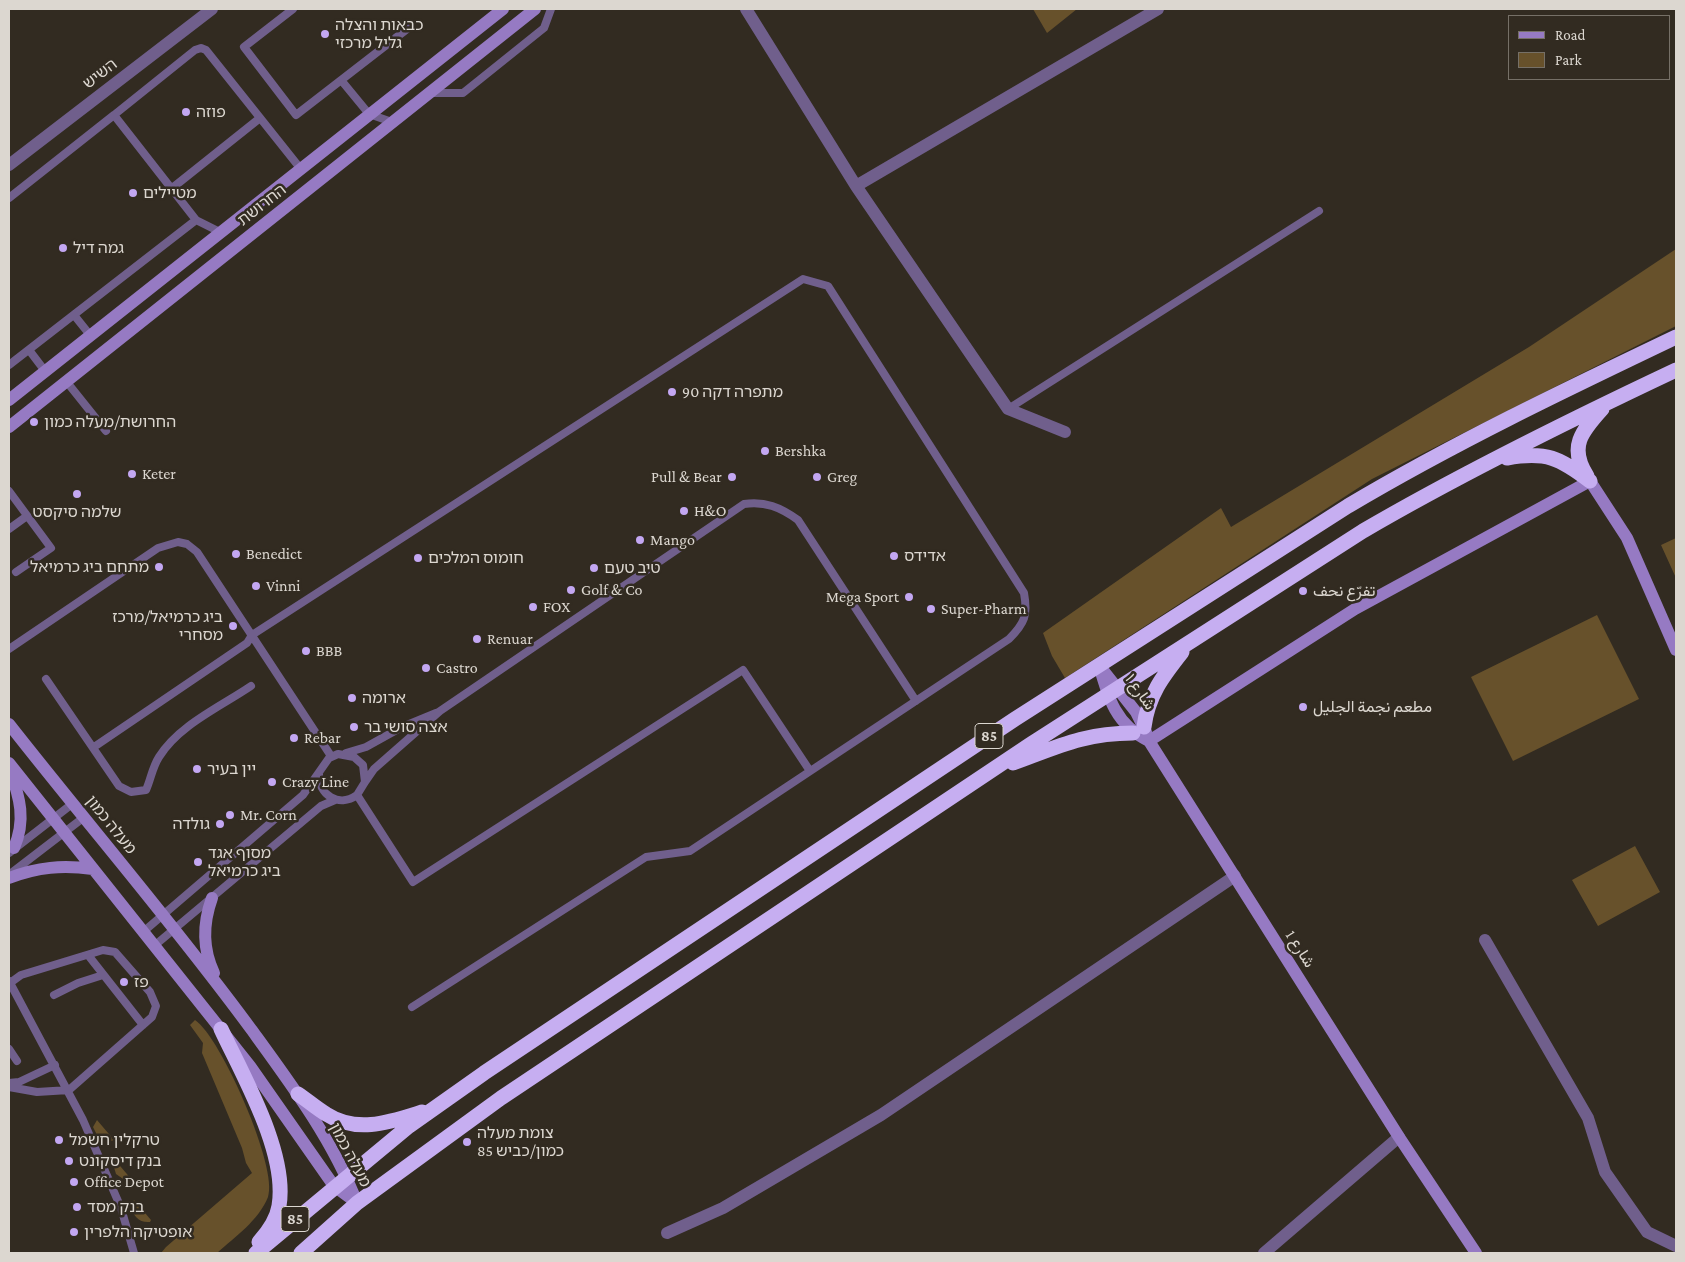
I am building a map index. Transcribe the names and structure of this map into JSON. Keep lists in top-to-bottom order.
{
  "streets": {
    "highway": ["85"],
    "street": [
      "השיש",
      "החרושת",
      "מעלה כמון",
      "شارع 1"
    ]
  },
  "crossings": [
    ["85", "מעלה כמון"]
  ],
  "places": [
    "כבאות והצלה גליל מרכזי",
    "פוזה",
    "מטיילים",
    "גמה דיל",
    "מתפרה דקה 90",
    "החרושת/מעלה כמון",
    "Bershka",
    "Keter",
    "Pull & Bear",
    "Greg",
    "שלמה סיקסט",
    "H&O",
    "Mango",
    "Benedict",
    "אדידס",
    "חומוס המלכים",
    "מתחם ביג כרמיאל",
    "טיב טעם",
    "Vinni",
    "Golf & Co",
    "تفرّع نحف",
    "Mega Sport",
    "FOX",
    "Super-Pharm",
    "ביג כרמיאל/מרכז מסחרי",
    "Renuar",
    "BBB",
    "Castro",
    "ארומה",
    "مطعم نجمة الجليل",
    "אצה סושי בר",
    "Rebar",
    "יין בעיר",
    "Crazy Line",
    "Mr. Corn",
    "גולדה",
    "מסוף אגד ביג כרמיאל",
    "פז",
    "טרקלין חשמל",
    "צומת מעלה כמון/כביש 85",
    "בנק דיסקונט",
    "Office Depot",
    "בנק מסד",
    "אופטיקה הלפרין"
  ],
  "legend": ["Road", "Park"]
}
